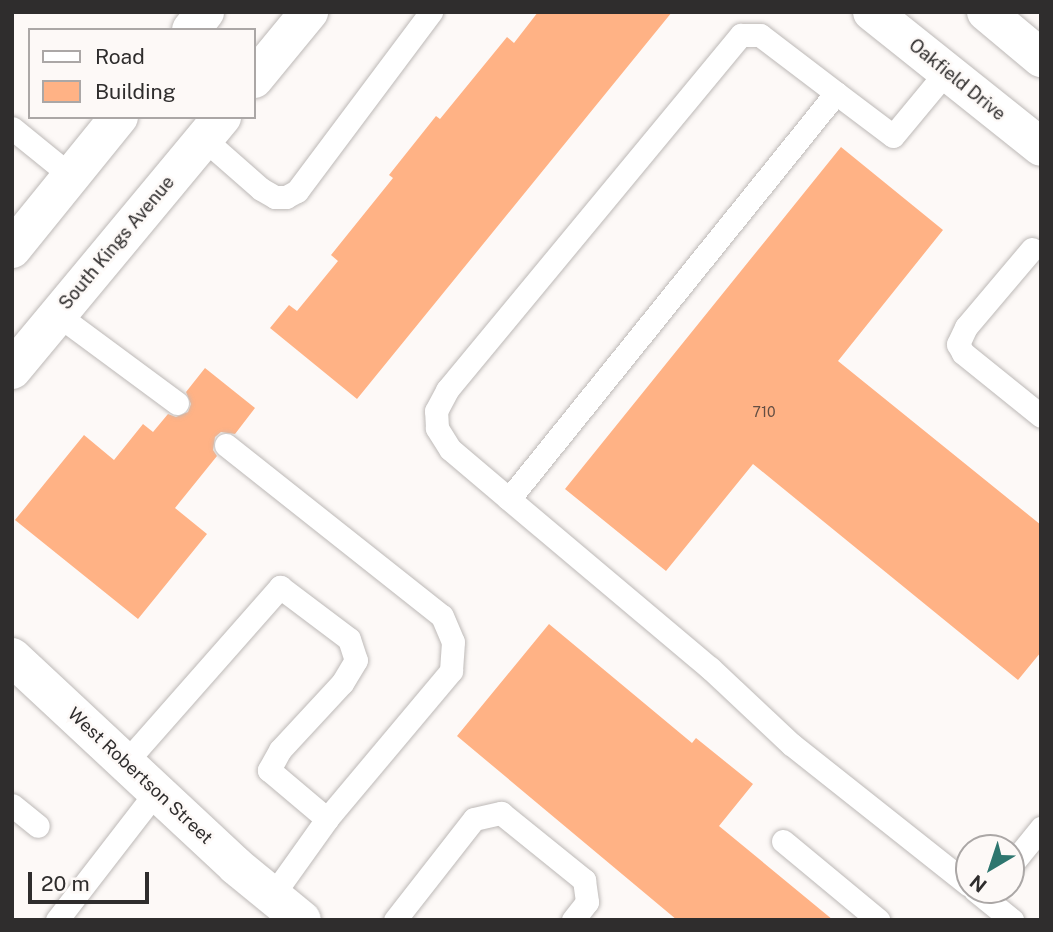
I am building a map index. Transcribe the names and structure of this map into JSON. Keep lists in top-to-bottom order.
{
  "streets": {
    "street": ["Oakfield Drive", "South Kings Avenue", "West Robertson Street"]
  },
  "house_numbers": ["710"],
  "legend": ["Road", "Building"],
  "scale_bar": "20 m",
  "north": "bottom left"
}
